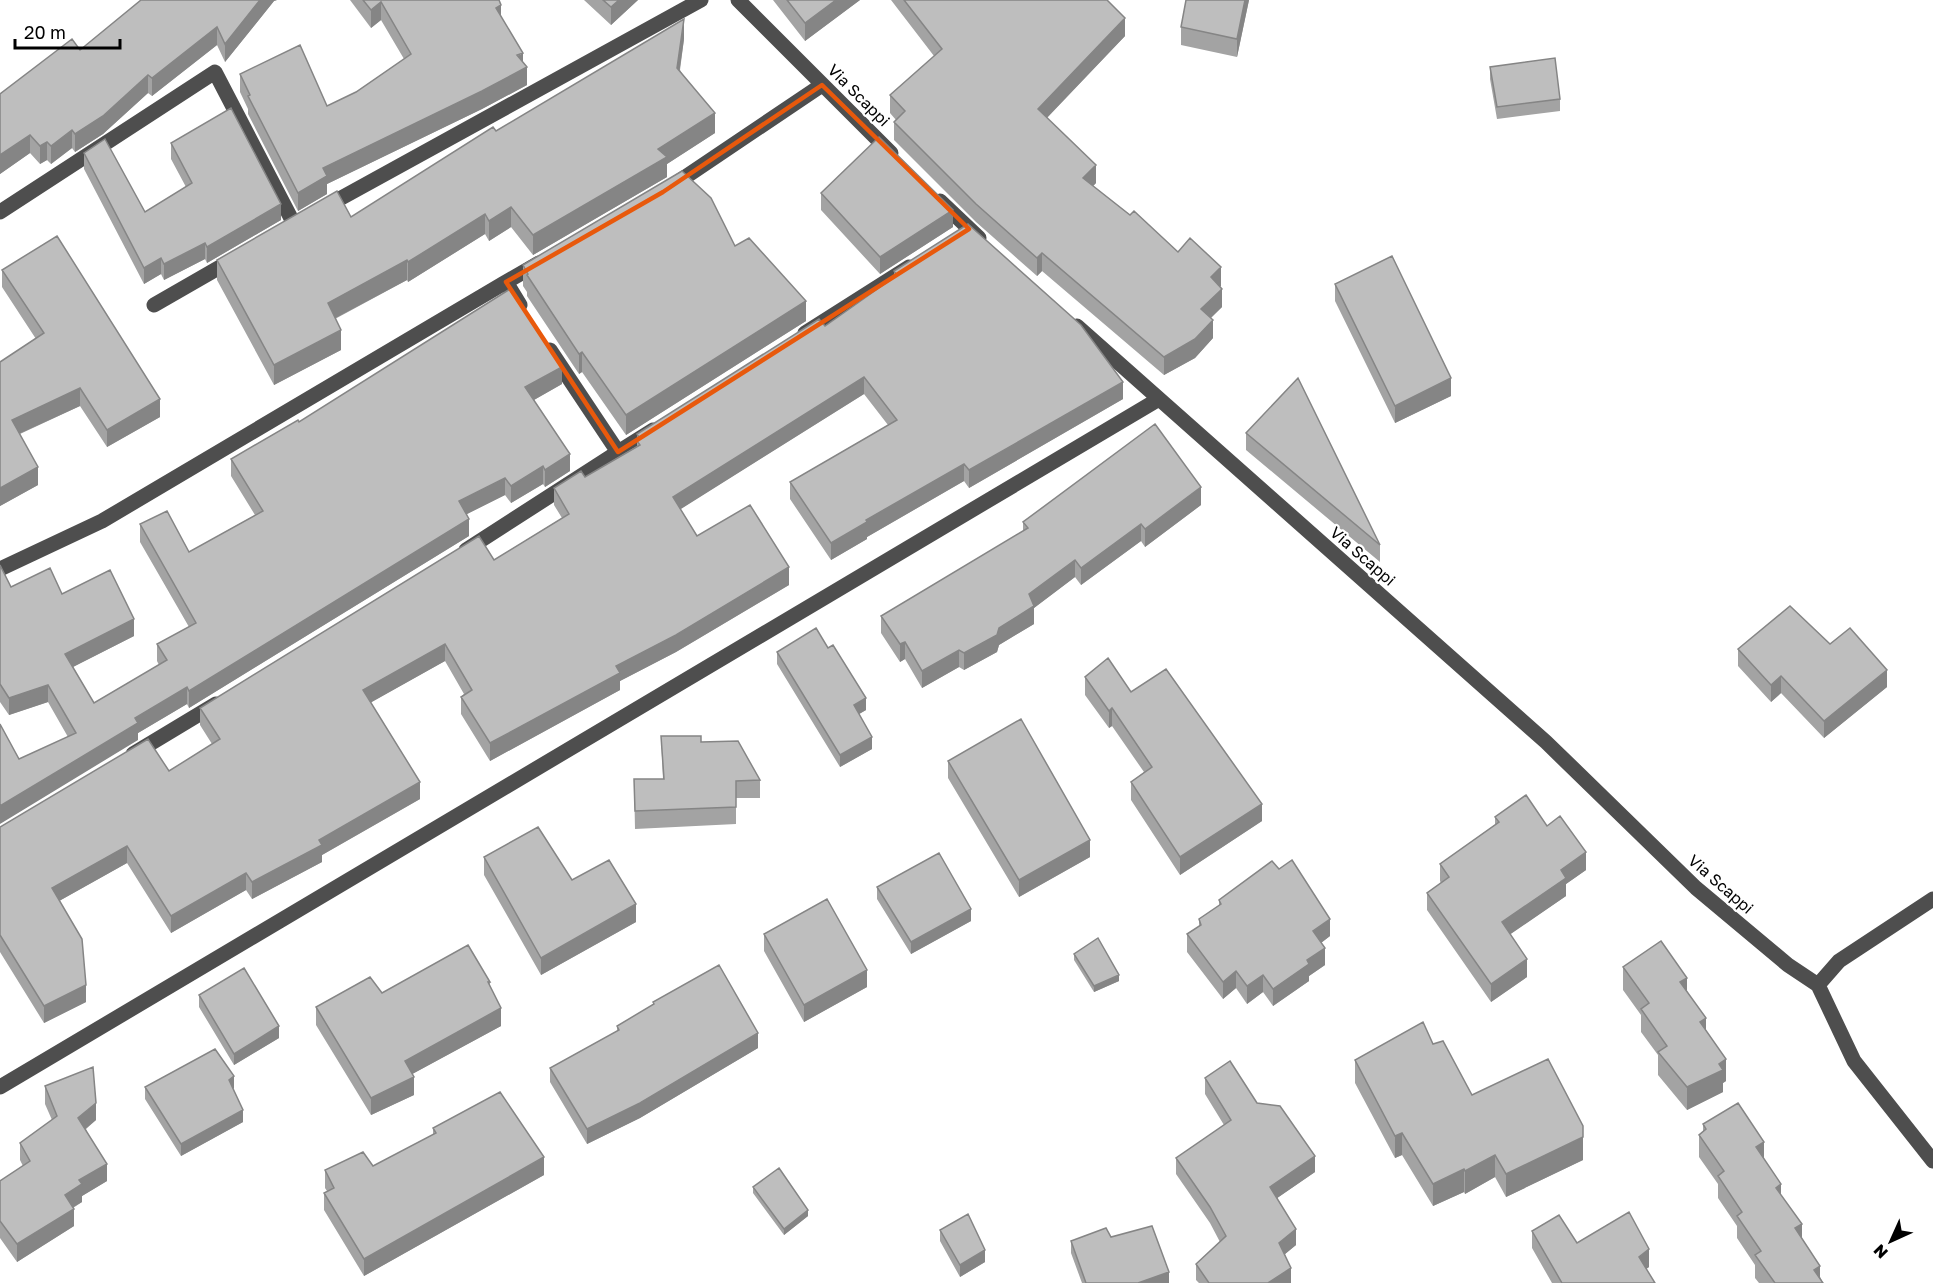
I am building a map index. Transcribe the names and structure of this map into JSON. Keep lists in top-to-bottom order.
{
  "streets": {
    "street": ["Via Scappi"]
  },
  "scale_bar": "20 m",
  "north": "bottom left"
}
